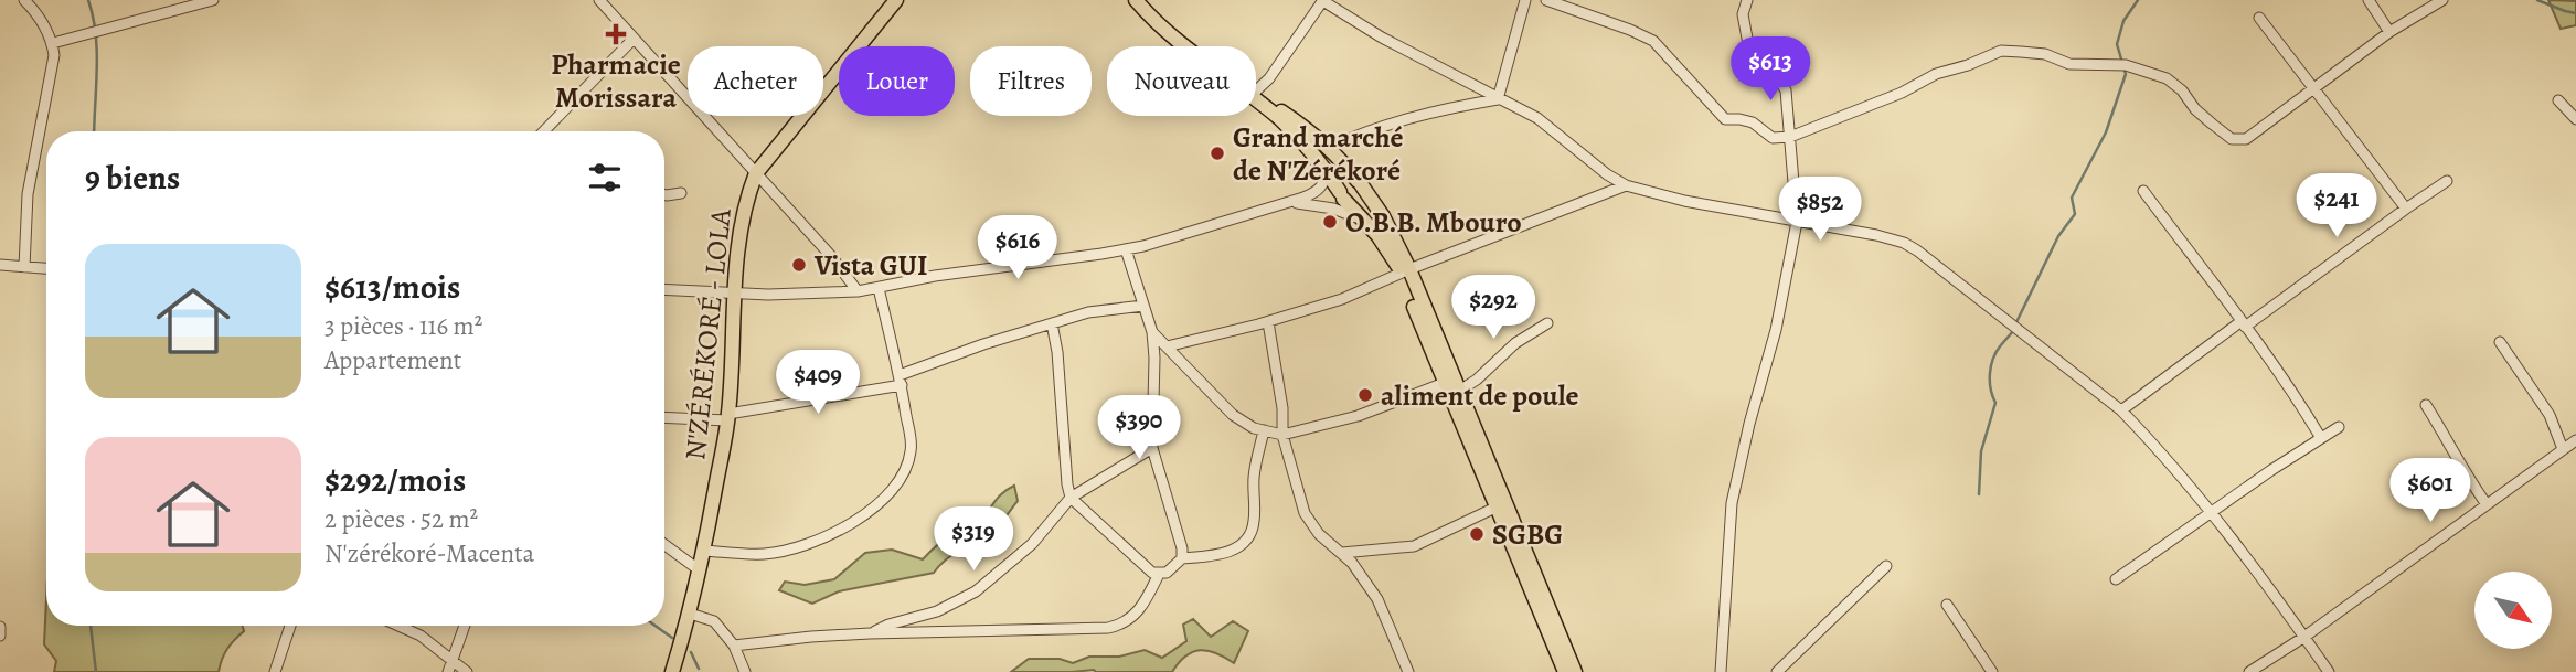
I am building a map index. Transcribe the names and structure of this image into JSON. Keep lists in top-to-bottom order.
{
  "streets": {
    "highway": ["N'ZÉRÉKORÉ - LOLA"]
  },
  "places": {
    "health": ["Pharmacie Morissara"],
    "other": [
      "Grand marché de N'Zérékoré",
      "O.B.B. Mbouro",
      "Vista GUI",
      "aliment de poule",
      "SGBG"
    ]
  },
  "north": "bottom right",
  "page": {
    "price": [
      "$613",
      "$241",
      "$852",
      "$616",
      "$292",
      "$409",
      "$390",
      "$601",
      "$319"
    ],
    "chip": [
      "Acheter",
      "Louer",
      "Filtres",
      "Nouveau"
    ],
    "heading": "9 biens",
    "list": [
      {
        "name": "$613/mois",
        "note": "3 pièces · 116 m² · Appartement"
      },
      {
        "name": "$292/mois",
        "note": "2 pièces · 52 m² · N'zérékoré-Macenta"
      }
    ]
  }
}
